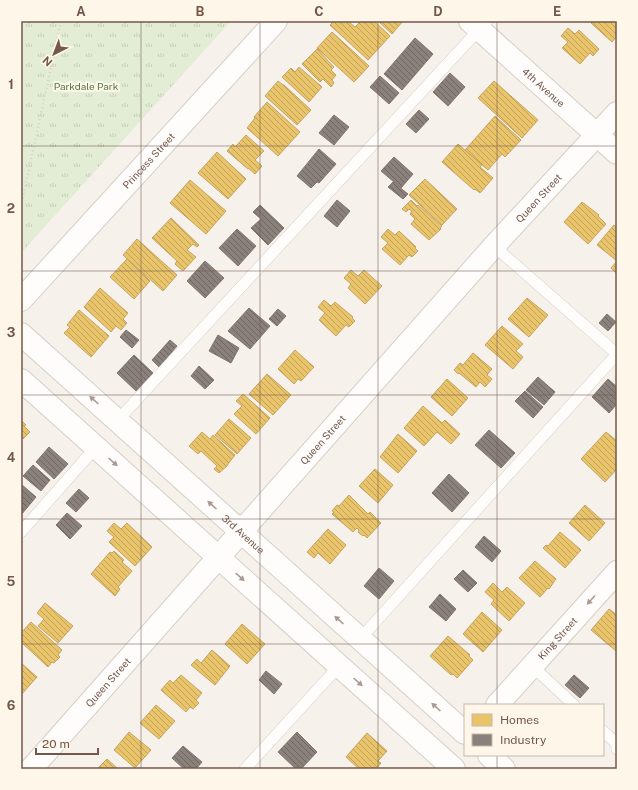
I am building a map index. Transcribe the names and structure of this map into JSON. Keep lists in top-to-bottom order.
{
  "streets": {
    "street": [
      "4th Avenue",
      "Princess Street",
      "Queen Street",
      "3rd Avenue",
      "King Street"
    ]
  },
  "crossings": [
    ["4th Avenue", "Queen Street"],
    ["Queen Street", "3rd Avenue"]
  ],
  "one_way": ["King Street"],
  "parks": ["Parkdale Park"],
  "legend": ["Homes", "Industry"],
  "scale_bar": "20 m",
  "north": "bottom left",
  "grid": {
    "columns": [
      "A",
      "B",
      "C",
      "D",
      "E"
    ],
    "rows": [
      "1",
      "2",
      "3",
      "4",
      "5",
      "6"
    ]
  }
}
